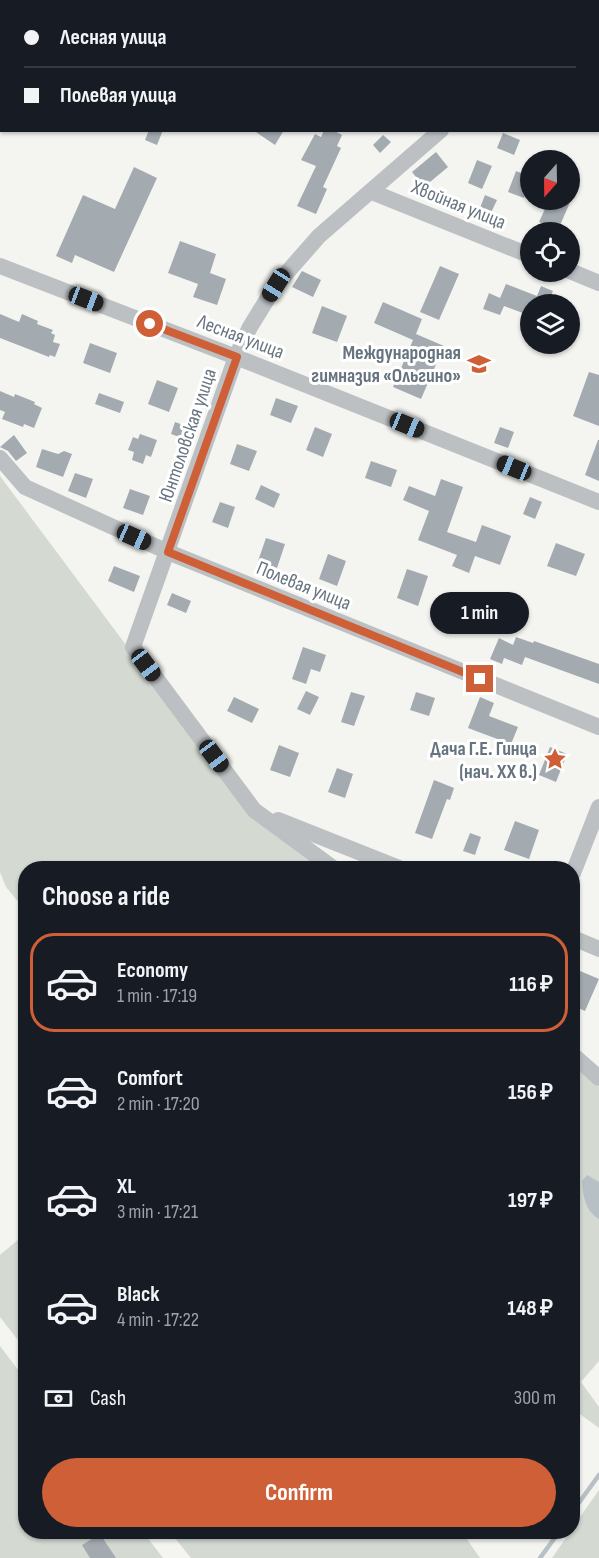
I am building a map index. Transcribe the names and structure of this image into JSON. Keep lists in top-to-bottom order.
{
  "streets": {
    "street": [
      "Хвойная улица",
      "Лесная улица",
      "Юнтоловская улица",
      "Полевая улица"
    ]
  },
  "crossings": [
    ["Хвойная улица", "Юнтоловская улица"],
    ["Лесная улица", "Юнтоловская улица"],
    ["Юнтоловская улица", "Полевая улица"]
  ],
  "places": {
    "school or university": ["Международная гимназия «Ольгино»"],
    "place": ["Дача Г.Е. Гинца (нач. XX в.)"]
  },
  "north": "bottom",
  "page": {
    "banner": ["Лесная улица", "Полевая улица"],
    "bubble": "1 min",
    "heading": "Choose a ride",
    "list": [
      {
        "name": "Economy",
        "note": "1 min · 17:19",
        "value": "116 ₽"
      },
      {
        "name": "Comfort",
        "note": "2 min · 17:20",
        "value": "156 ₽"
      },
      {
        "name": "XL",
        "note": "3 min · 17:21",
        "value": "197 ₽"
      },
      {
        "name": "Black",
        "note": "4 min · 17:22",
        "value": "148 ₽"
      }
    ],
    "pay": ["Cash", "300 m"],
    "buttons": "Confirm"
  }
}
